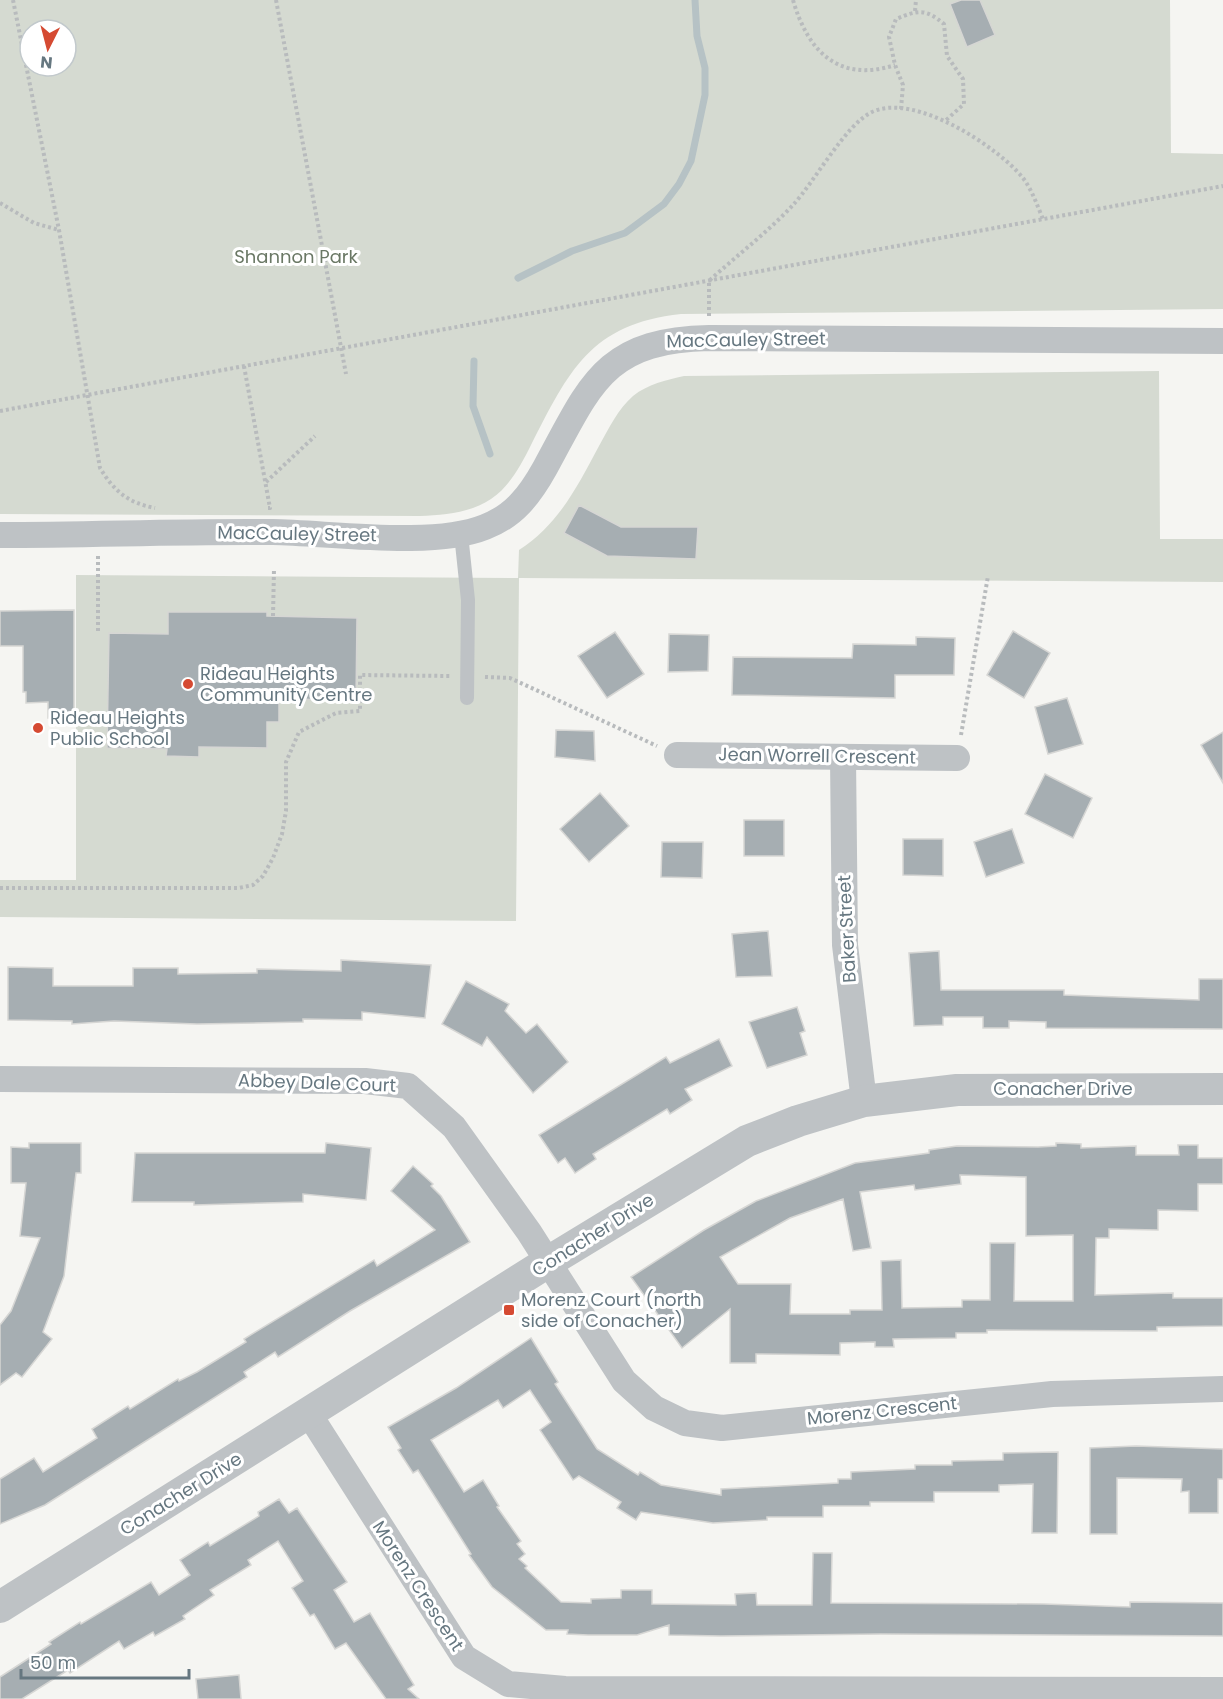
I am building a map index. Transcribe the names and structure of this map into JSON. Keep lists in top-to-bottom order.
{
  "streets": {
    "street": [
      "MacCauley Street",
      "Jean Worrell Crescent",
      "Baker Street",
      "Abbey Dale Court",
      "Conacher Drive",
      "Morenz Crescent"
    ]
  },
  "crossings": [
    ["Jean Worrell Crescent", "Baker Street"],
    ["Baker Street", "Conacher Drive"],
    ["Abbey Dale Court", "Conacher Drive"],
    ["Abbey Dale Court", "Morenz Crescent"],
    ["Conacher Drive", "Morenz Crescent"]
  ],
  "parks": ["Shannon Park"],
  "places": {
    "other": ["Rideau Heights Community Centre", "Rideau Heights Public School"],
    "transit": ["Morenz Court (north side of Conacher)"]
  },
  "scale_bar": "50 m",
  "north": "bottom"
}
